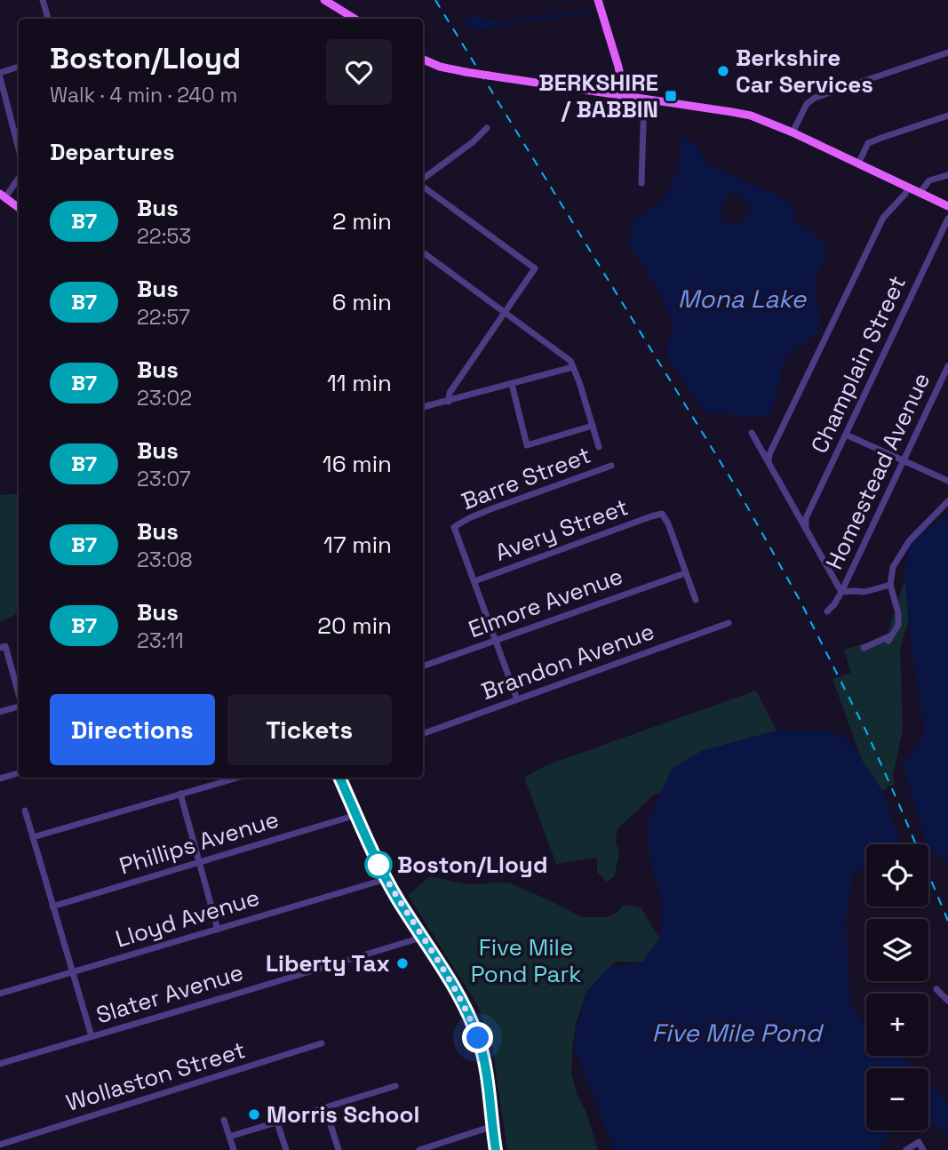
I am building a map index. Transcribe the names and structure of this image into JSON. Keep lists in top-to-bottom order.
{
  "streets": {
    "street": [
      "Champlain Street",
      "Homestead Avenue",
      "Barre Street",
      "Avery Street",
      "Elmore Avenue",
      "Brandon Avenue",
      "Phillips Avenue",
      "Lloyd Avenue",
      "Slater Avenue",
      "Wollaston Street"
    ]
  },
  "crossings": [
    ["Barre Street", "Avery Street"],
    ["Avery Street", "Elmore Avenue"]
  ],
  "water": ["Mona Lake", "Five Mile Pond"],
  "parks": ["Five Mile Pond Park"],
  "places": {
    "other": [
      "Berkshire Car Services",
      "Boston/Lloyd",
      "Liberty Tax",
      "Morris School"
    ],
    "transit": ["BERKSHIRE / BABBIN"]
  },
  "lines": ["bus line B7"],
  "page": {
    "heading": [
      ["Boston/Lloyd", "Walk · 4 min · 240 m"],
      "Departures"
    ],
    "list": [
      {
        "mark": "B7",
        "name": "Bus",
        "note": "22:53",
        "value": "2 min"
      },
      {
        "mark": "B7",
        "name": "Bus",
        "note": "22:57",
        "value": "6 min"
      },
      {
        "mark": "B7",
        "name": "Bus",
        "note": "23:02",
        "value": "11 min"
      },
      {
        "mark": "B7",
        "name": "Bus",
        "note": "23:07",
        "value": "16 min"
      },
      {
        "mark": "B7",
        "name": "Bus",
        "note": "23:08",
        "value": "17 min"
      },
      {
        "mark": "B7",
        "name": "Bus",
        "note": "23:11",
        "value": "20 min"
      }
    ],
    "buttons": ["Directions", "Tickets"],
    "map_buttons": ["+", "−"]
  }
}
